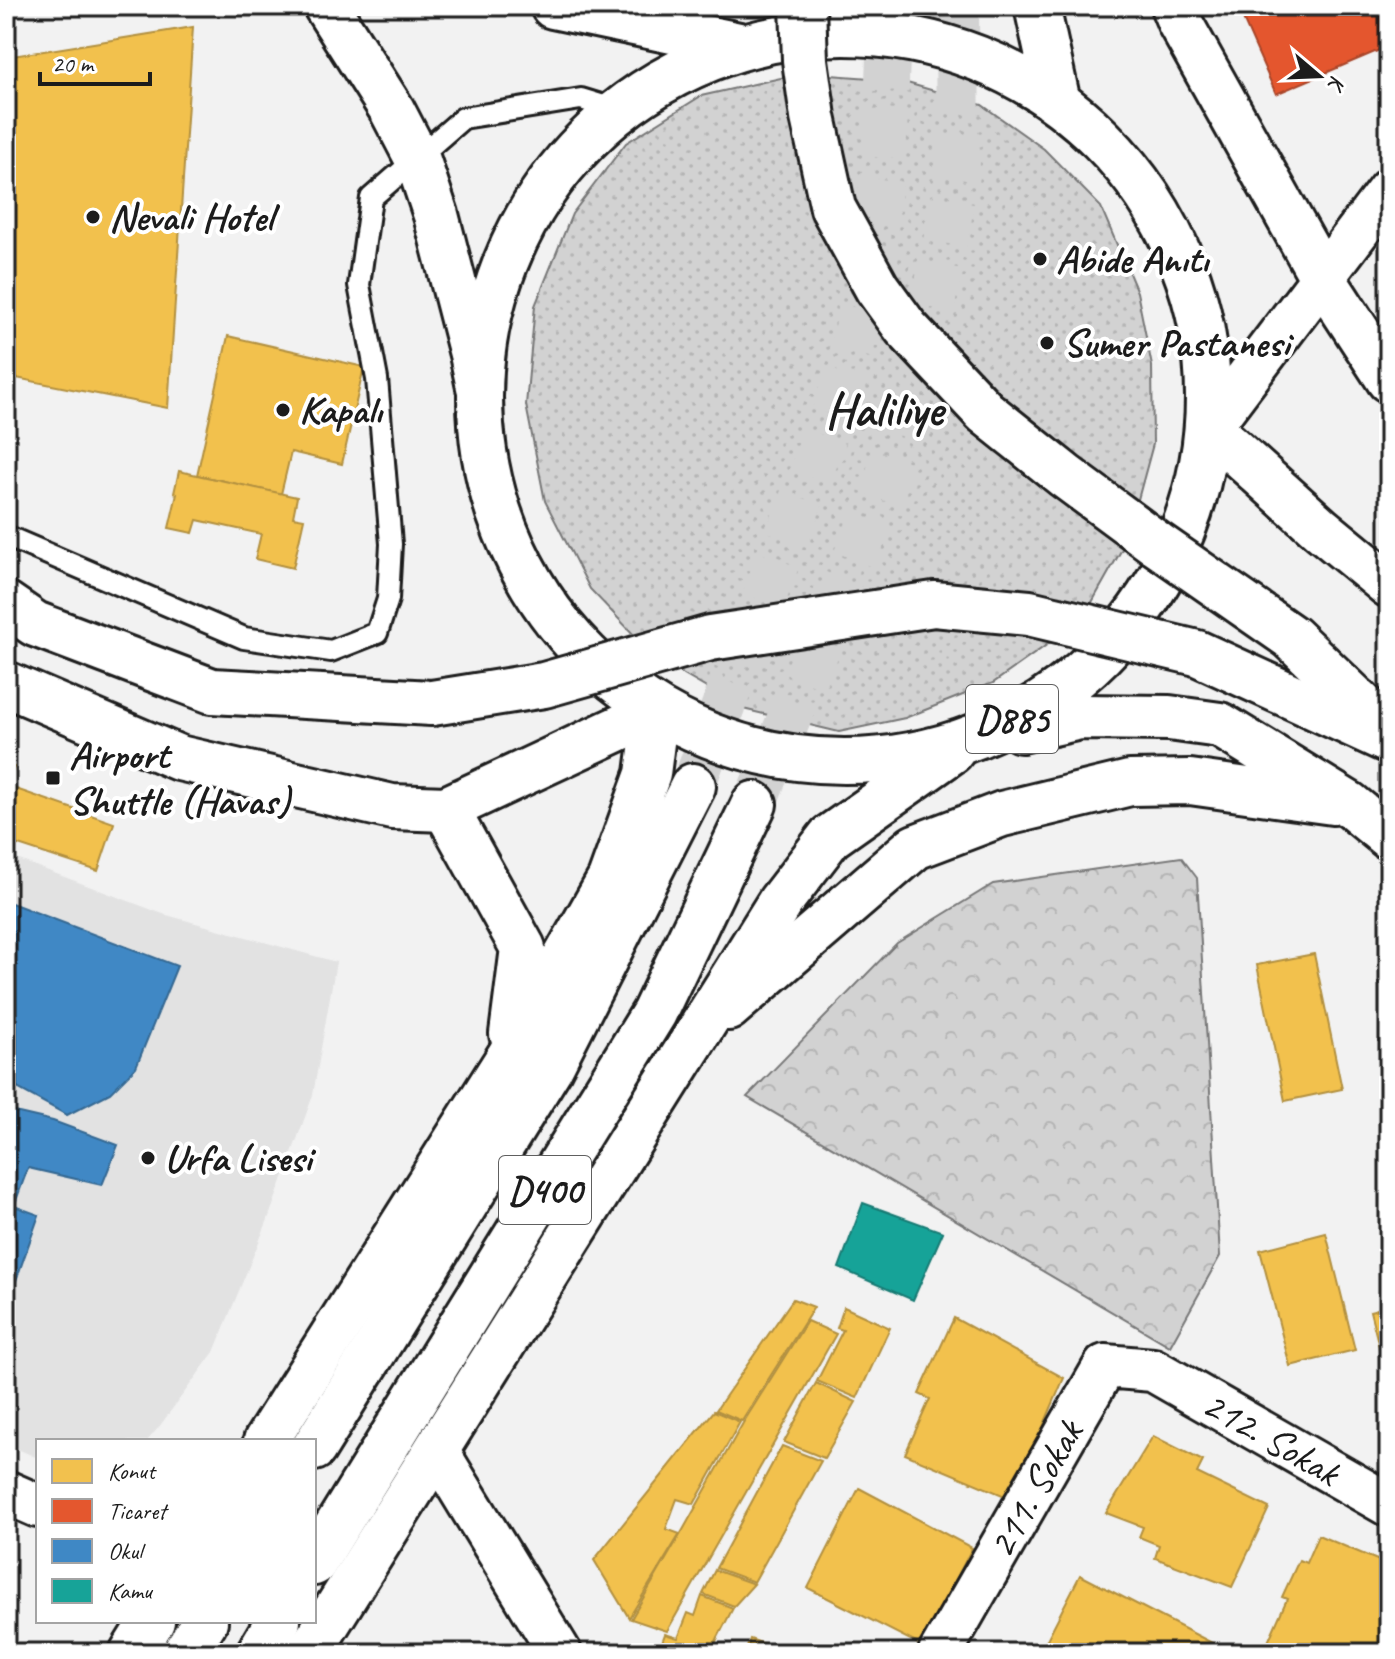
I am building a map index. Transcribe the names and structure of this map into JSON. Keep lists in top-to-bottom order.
{
  "streets": {
    "main road": ["D885", "D400"],
    "street": ["212. Sokak", "211. Sokak"]
  },
  "crossings": [
    ["212. Sokak", "211. Sokak"]
  ],
  "districts": ["Haliliye"],
  "places": {
    "other": [
      "Nevali Hotel",
      "Abide Anıtı",
      "Sumer Pastanesi",
      "Kapalı",
      "Urfa Lisesi"
    ],
    "transit": ["Airport Shuttle (Havas)"]
  },
  "legend": [
    "Konut",
    "Ticaret",
    "Okul",
    "Kamu"
  ],
  "scale_bar": "20 m",
  "north": "right"
}
